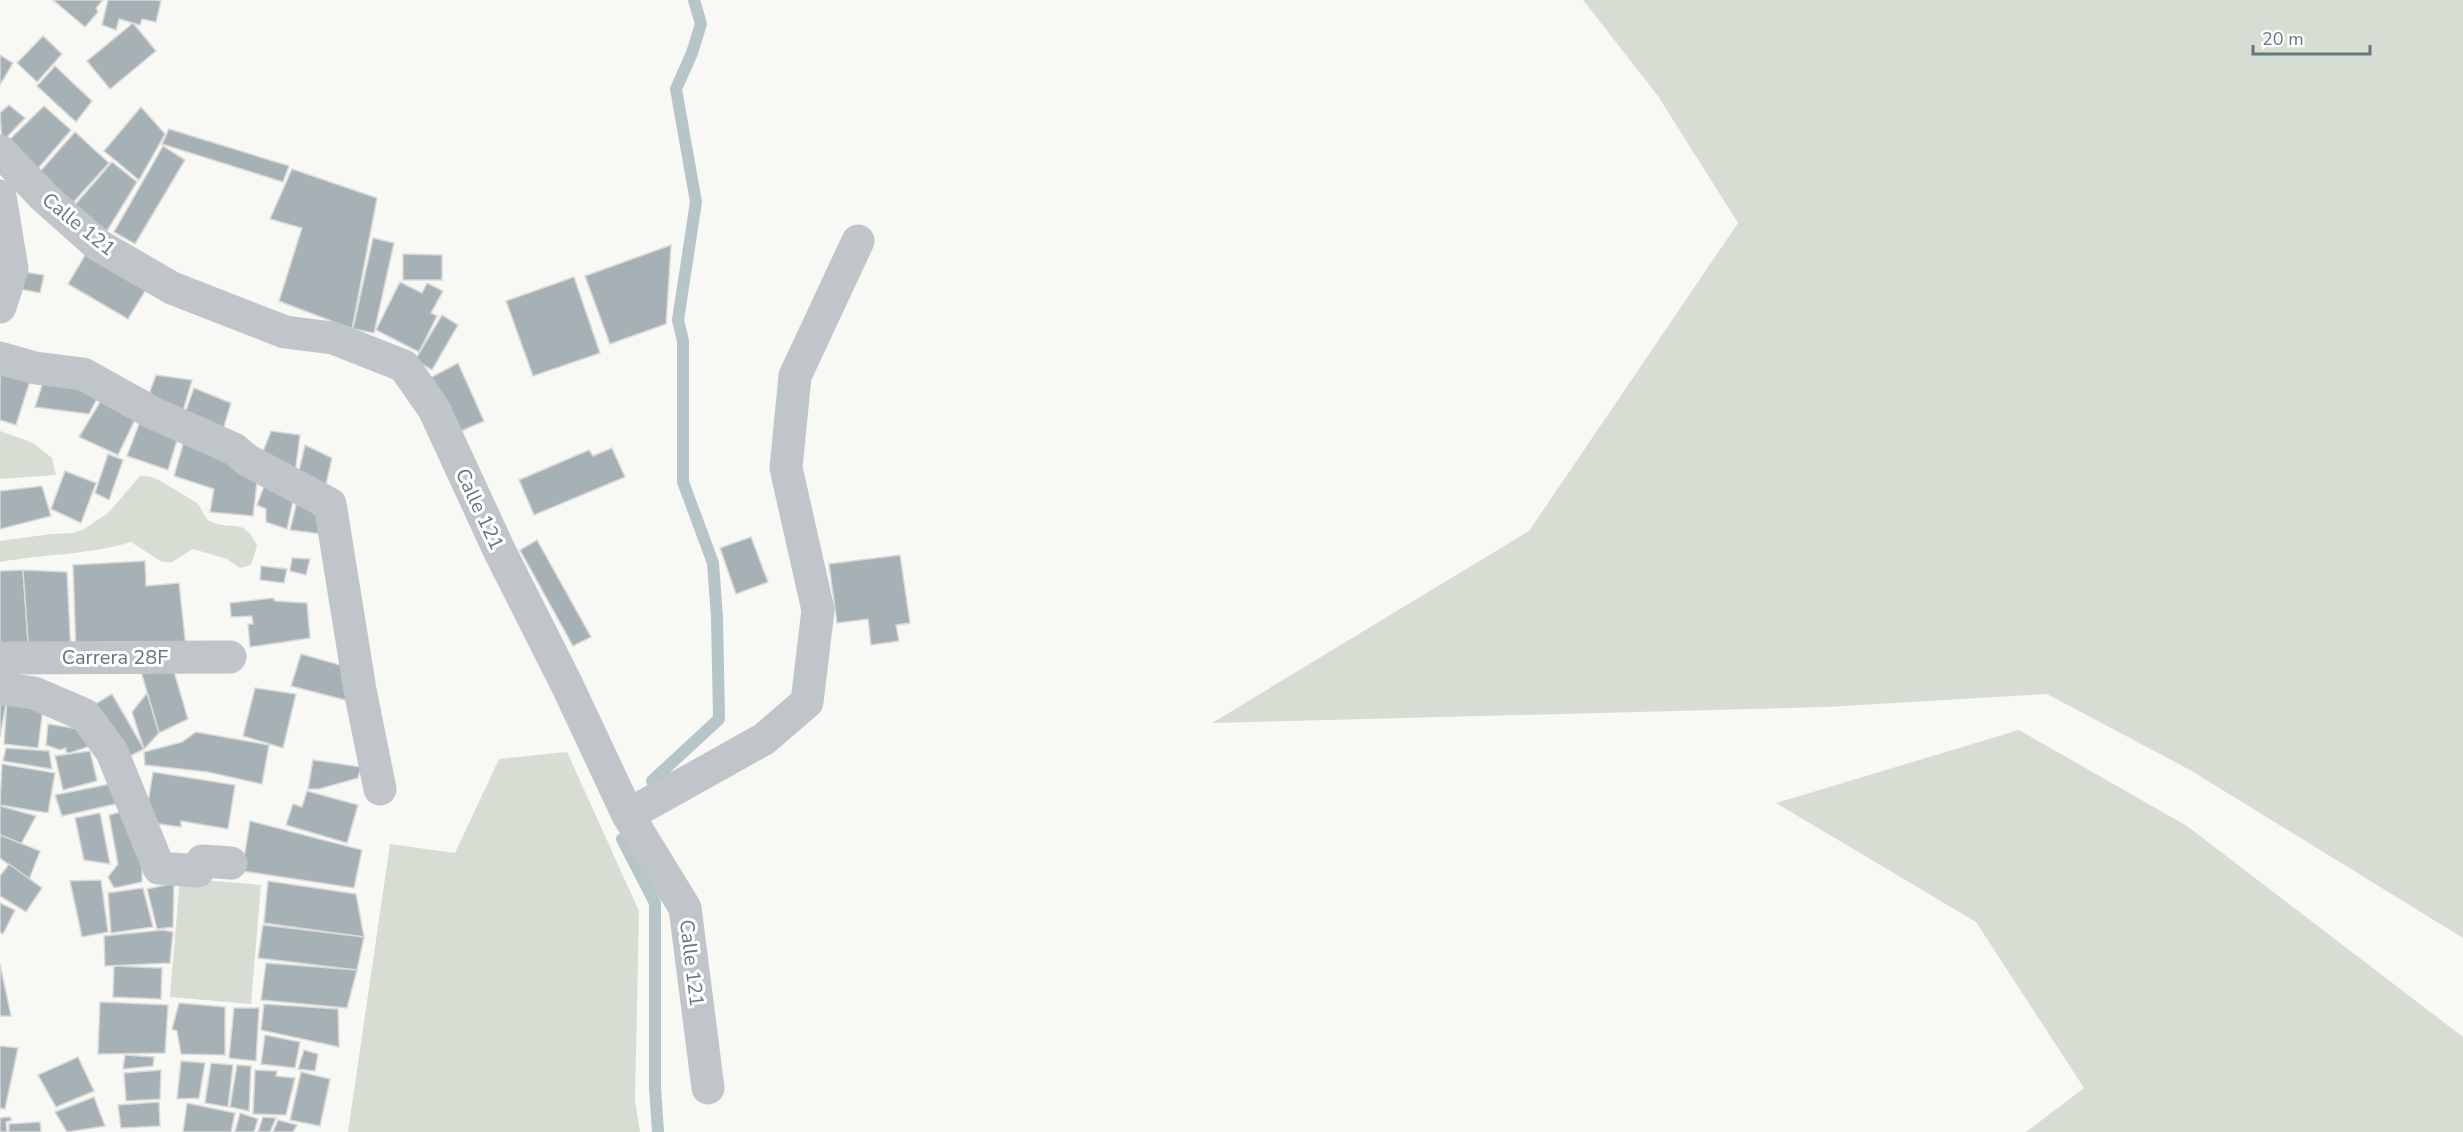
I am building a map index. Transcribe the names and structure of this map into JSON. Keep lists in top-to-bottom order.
{
  "streets": {
    "street": ["Calle 121", "Carrera 28F"]
  },
  "scale_bar": "20 m"
}
